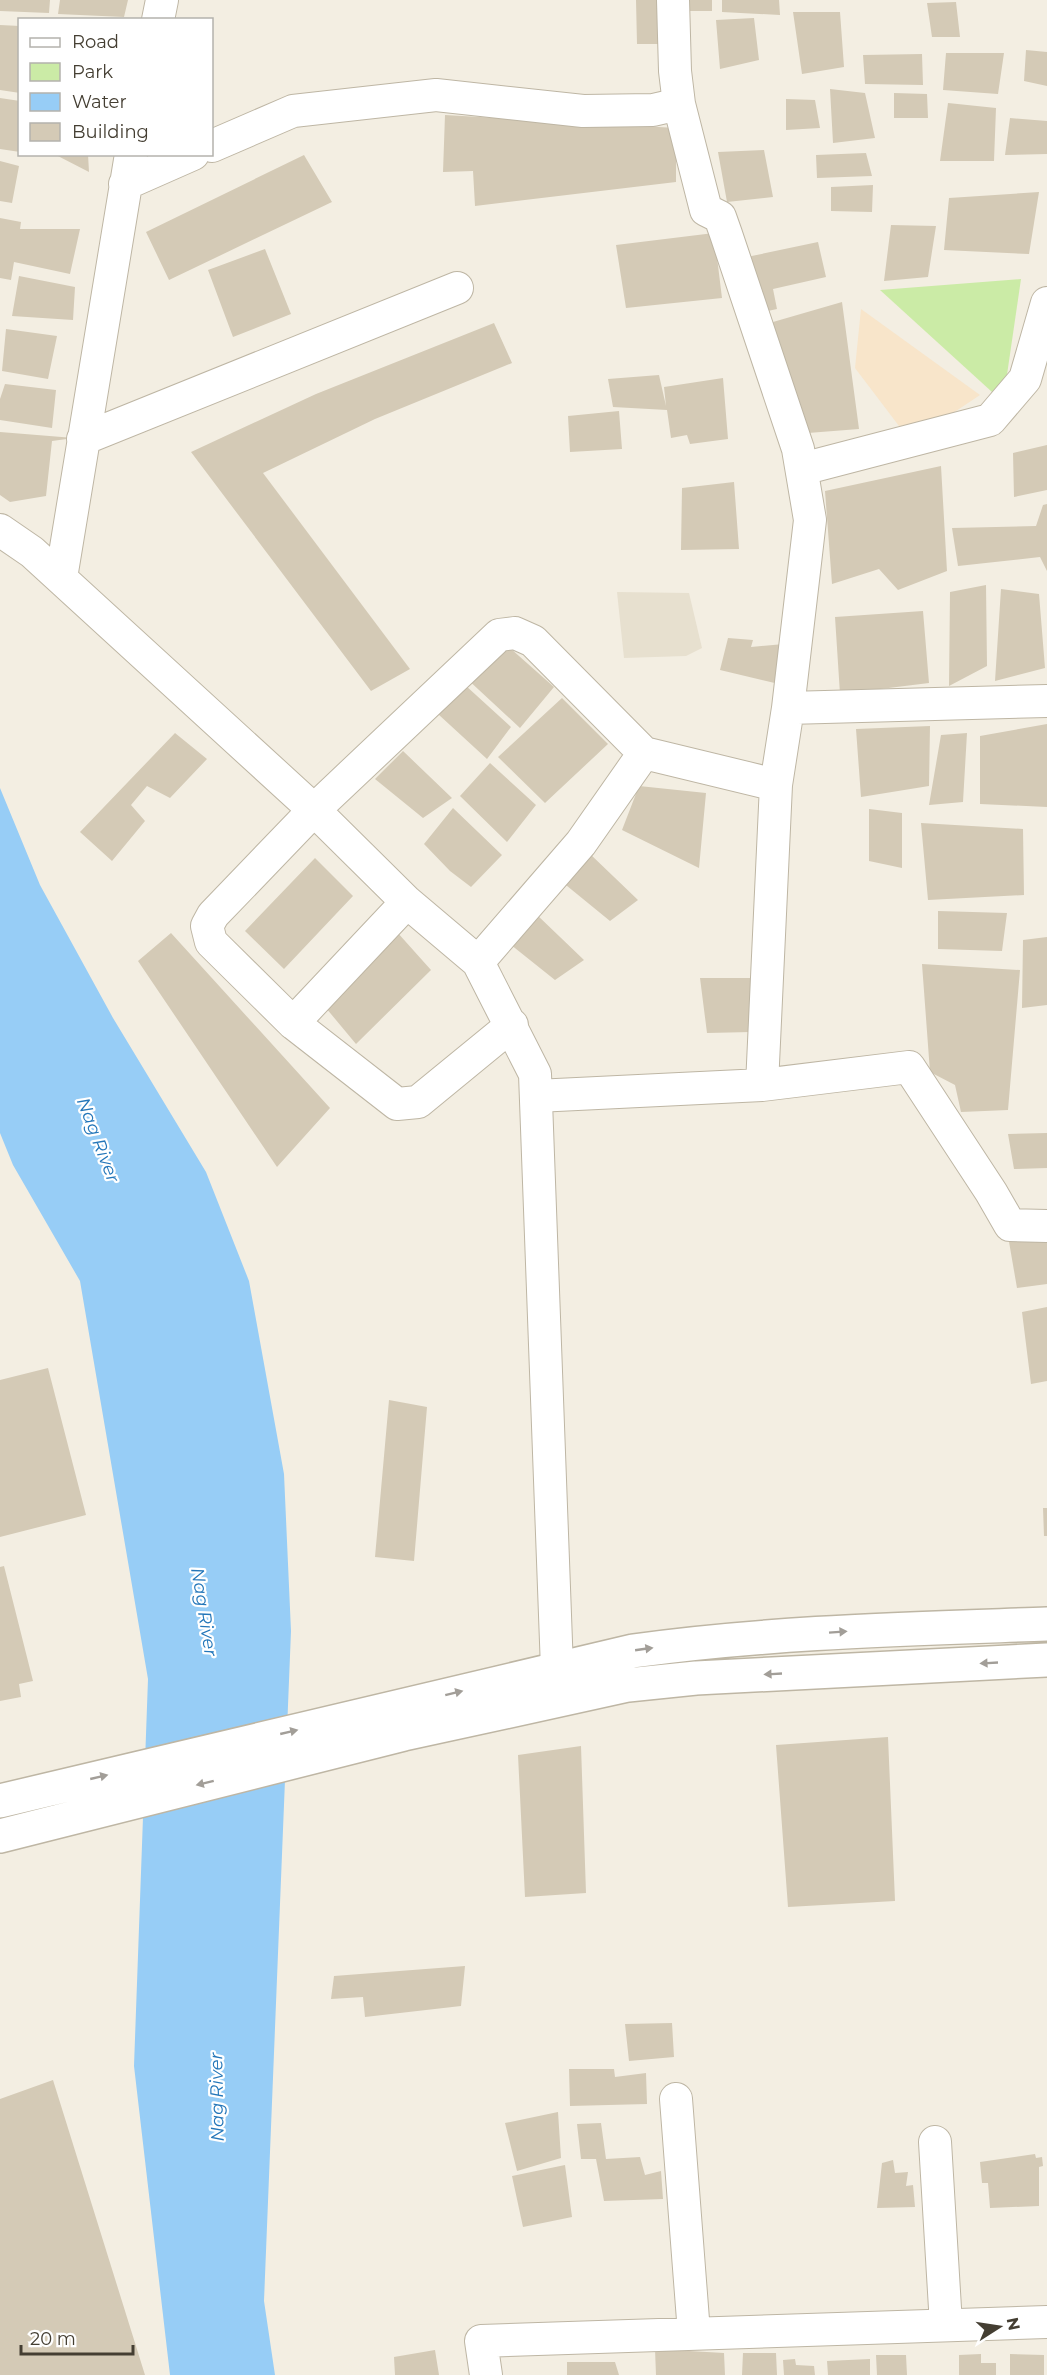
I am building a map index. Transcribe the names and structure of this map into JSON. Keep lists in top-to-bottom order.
{
  "water": ["Nag River"],
  "legend": [
    "Road",
    "Park",
    "Water",
    "Building"
  ],
  "scale_bar": "20 m",
  "north": "right"
}
